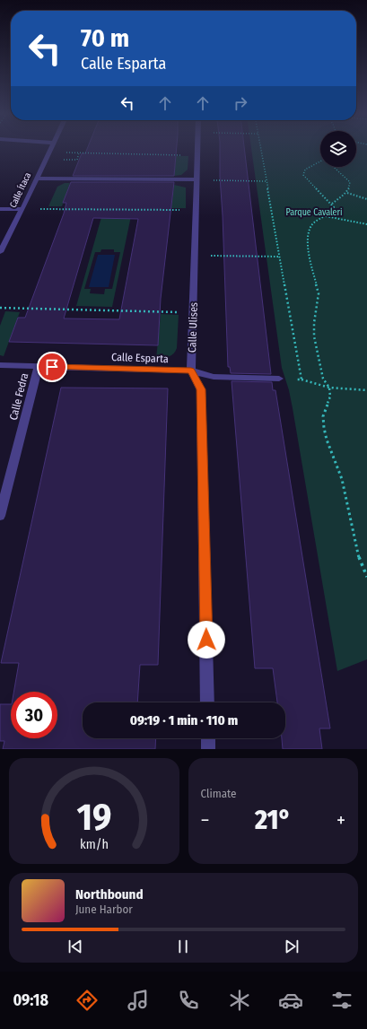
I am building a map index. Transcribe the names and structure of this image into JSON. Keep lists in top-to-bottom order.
{
  "streets": {
    "street": [
      "Calle Ítaca",
      "Calle Ulises",
      "Calle Esparta",
      "Calle Fedra"
    ]
  },
  "crossings": [
    ["Calle Ulises", "Calle Esparta"],
    ["Calle Esparta", "Calle Fedra"]
  ],
  "parks": ["Parque Cavaleri"],
  "page": {
    "turn": ["70 m", "Calle Esparta"],
    "limit": "30",
    "trip": "09:19 · 1 min · 110 m",
    "tile": "Climate",
    "heat": ["−", "21°", "+"],
    "song": ["Northbound", "June Harbor"],
    "tabs": "09:18",
    "gauge": ["19", "km/h"]
  }
}
